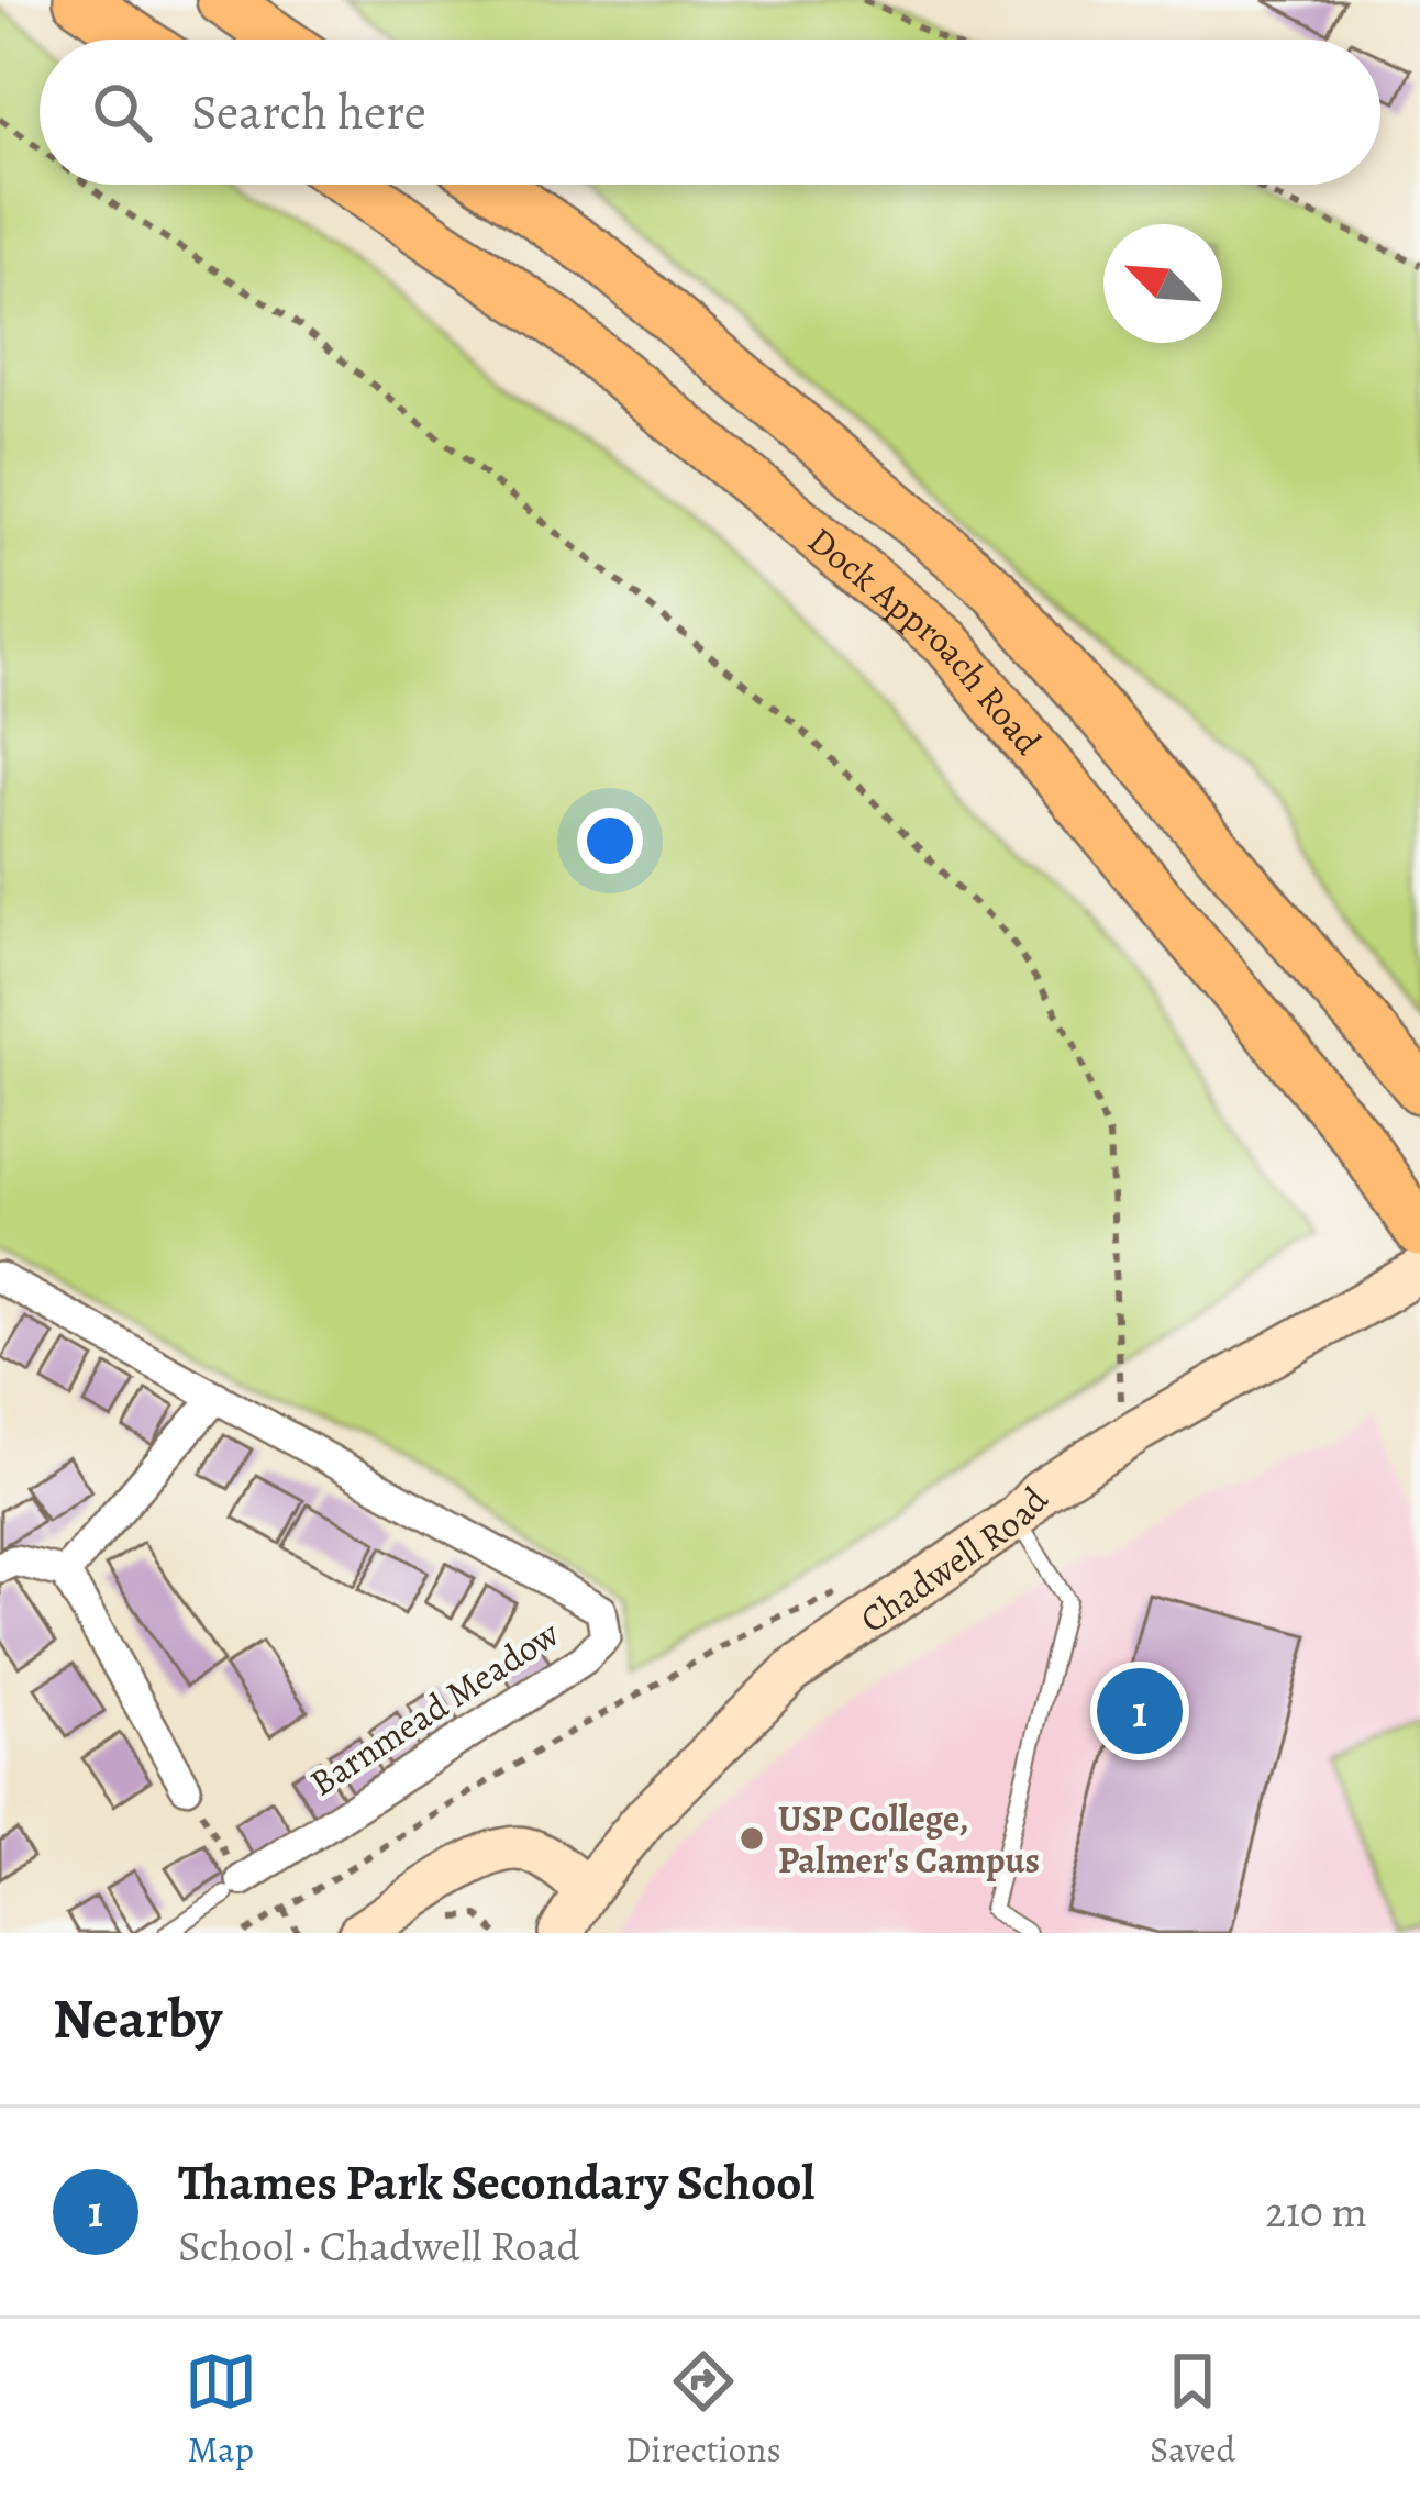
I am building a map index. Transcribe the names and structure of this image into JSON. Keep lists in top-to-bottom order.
{
  "streets": {
    "highway": ["Dock Approach Road"],
    "main road": ["Chadwell Road"],
    "street": ["Barnmead Meadow"]
  },
  "places": ["USP College, Palmer's Campus"],
  "north": "top left",
  "page": {
    "search": "Search here",
    "pins": "1",
    "heading": "Nearby",
    "list": [
      {
        "mark": "1",
        "name": "Thames Park Secondary School",
        "note": "School · Chadwell Road",
        "value": "210 m"
      }
    ],
    "nav": ["Map", "Directions", "Saved"]
  }
}
